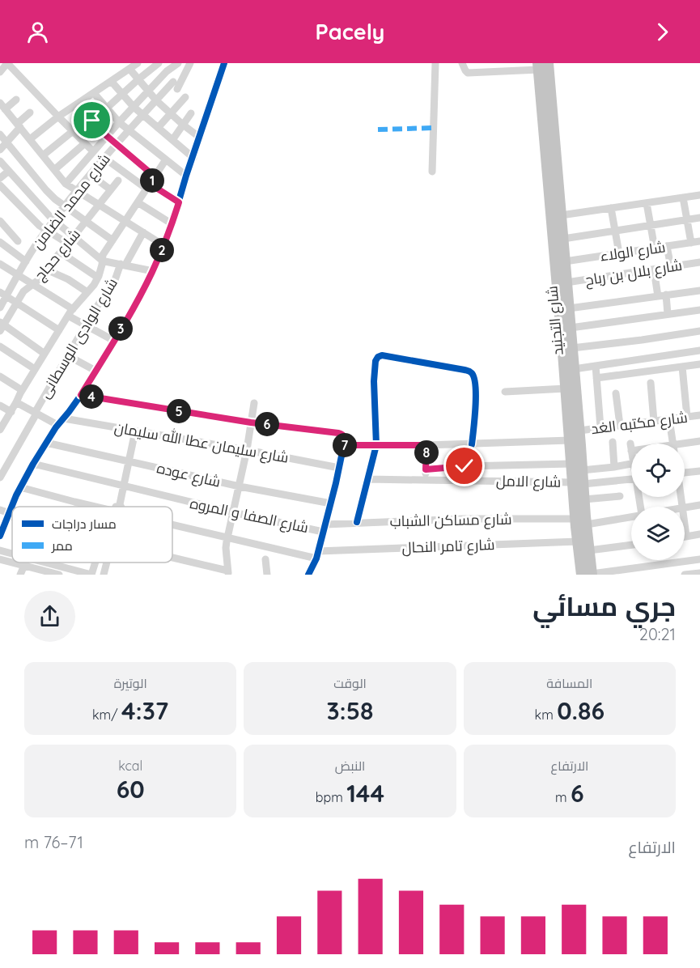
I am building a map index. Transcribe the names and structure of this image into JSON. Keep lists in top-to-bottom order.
{
  "streets": {
    "highway": ["شارع التجنيد"],
    "street": [
      "شارع محمد الضامن",
      "شارع الولاء",
      "شارع حجاج",
      "شارع بلال بن رباح",
      "شارع الوادى الوسطانى",
      "شارع مكتبه الغد",
      "شارع سليمان عطا الله سليمان",
      "شارع عوده",
      "شارع الامل",
      "شارع الصفا و المروه",
      "شارع مساكن الشباب",
      "شارع تامر النحال"
    ]
  },
  "crossings": [
    ["شارع الولاء", "شارع التجنيد"],
    ["شارع بلال بن رباح", "شارع التجنيد"],
    ["شارع التجنيد", "شارع مكتبه الغد"],
    ["شارع التجنيد", "شارع الامل"],
    ["شارع التجنيد", "شارع مساكن الشباب"],
    ["شارع التجنيد", "شارع تامر النحال"],
    ["شارع الصفا و المروه", "شارع مساكن الشباب"]
  ],
  "legend": ["مسار دراجات", "ممر"],
  "page": {
    "header": "Pacely",
    "pins": [
      "1",
      "2",
      "3",
      "4",
      "5",
      "6",
      "7",
      "8"
    ],
    "heading": ["جري مسائي", "20:21"],
    "stats": [
      ["المسافة", "0.86 km"],
      ["الوقت", "3:58"],
      ["الوتيرة", "4:37 /km"],
      ["الارتفاع", "6 m"],
      ["النبض", "144 bpm"],
      ["kcal", "60"]
    ],
    "chart": ["الارتفاع", "71–76 m"]
  }
}
